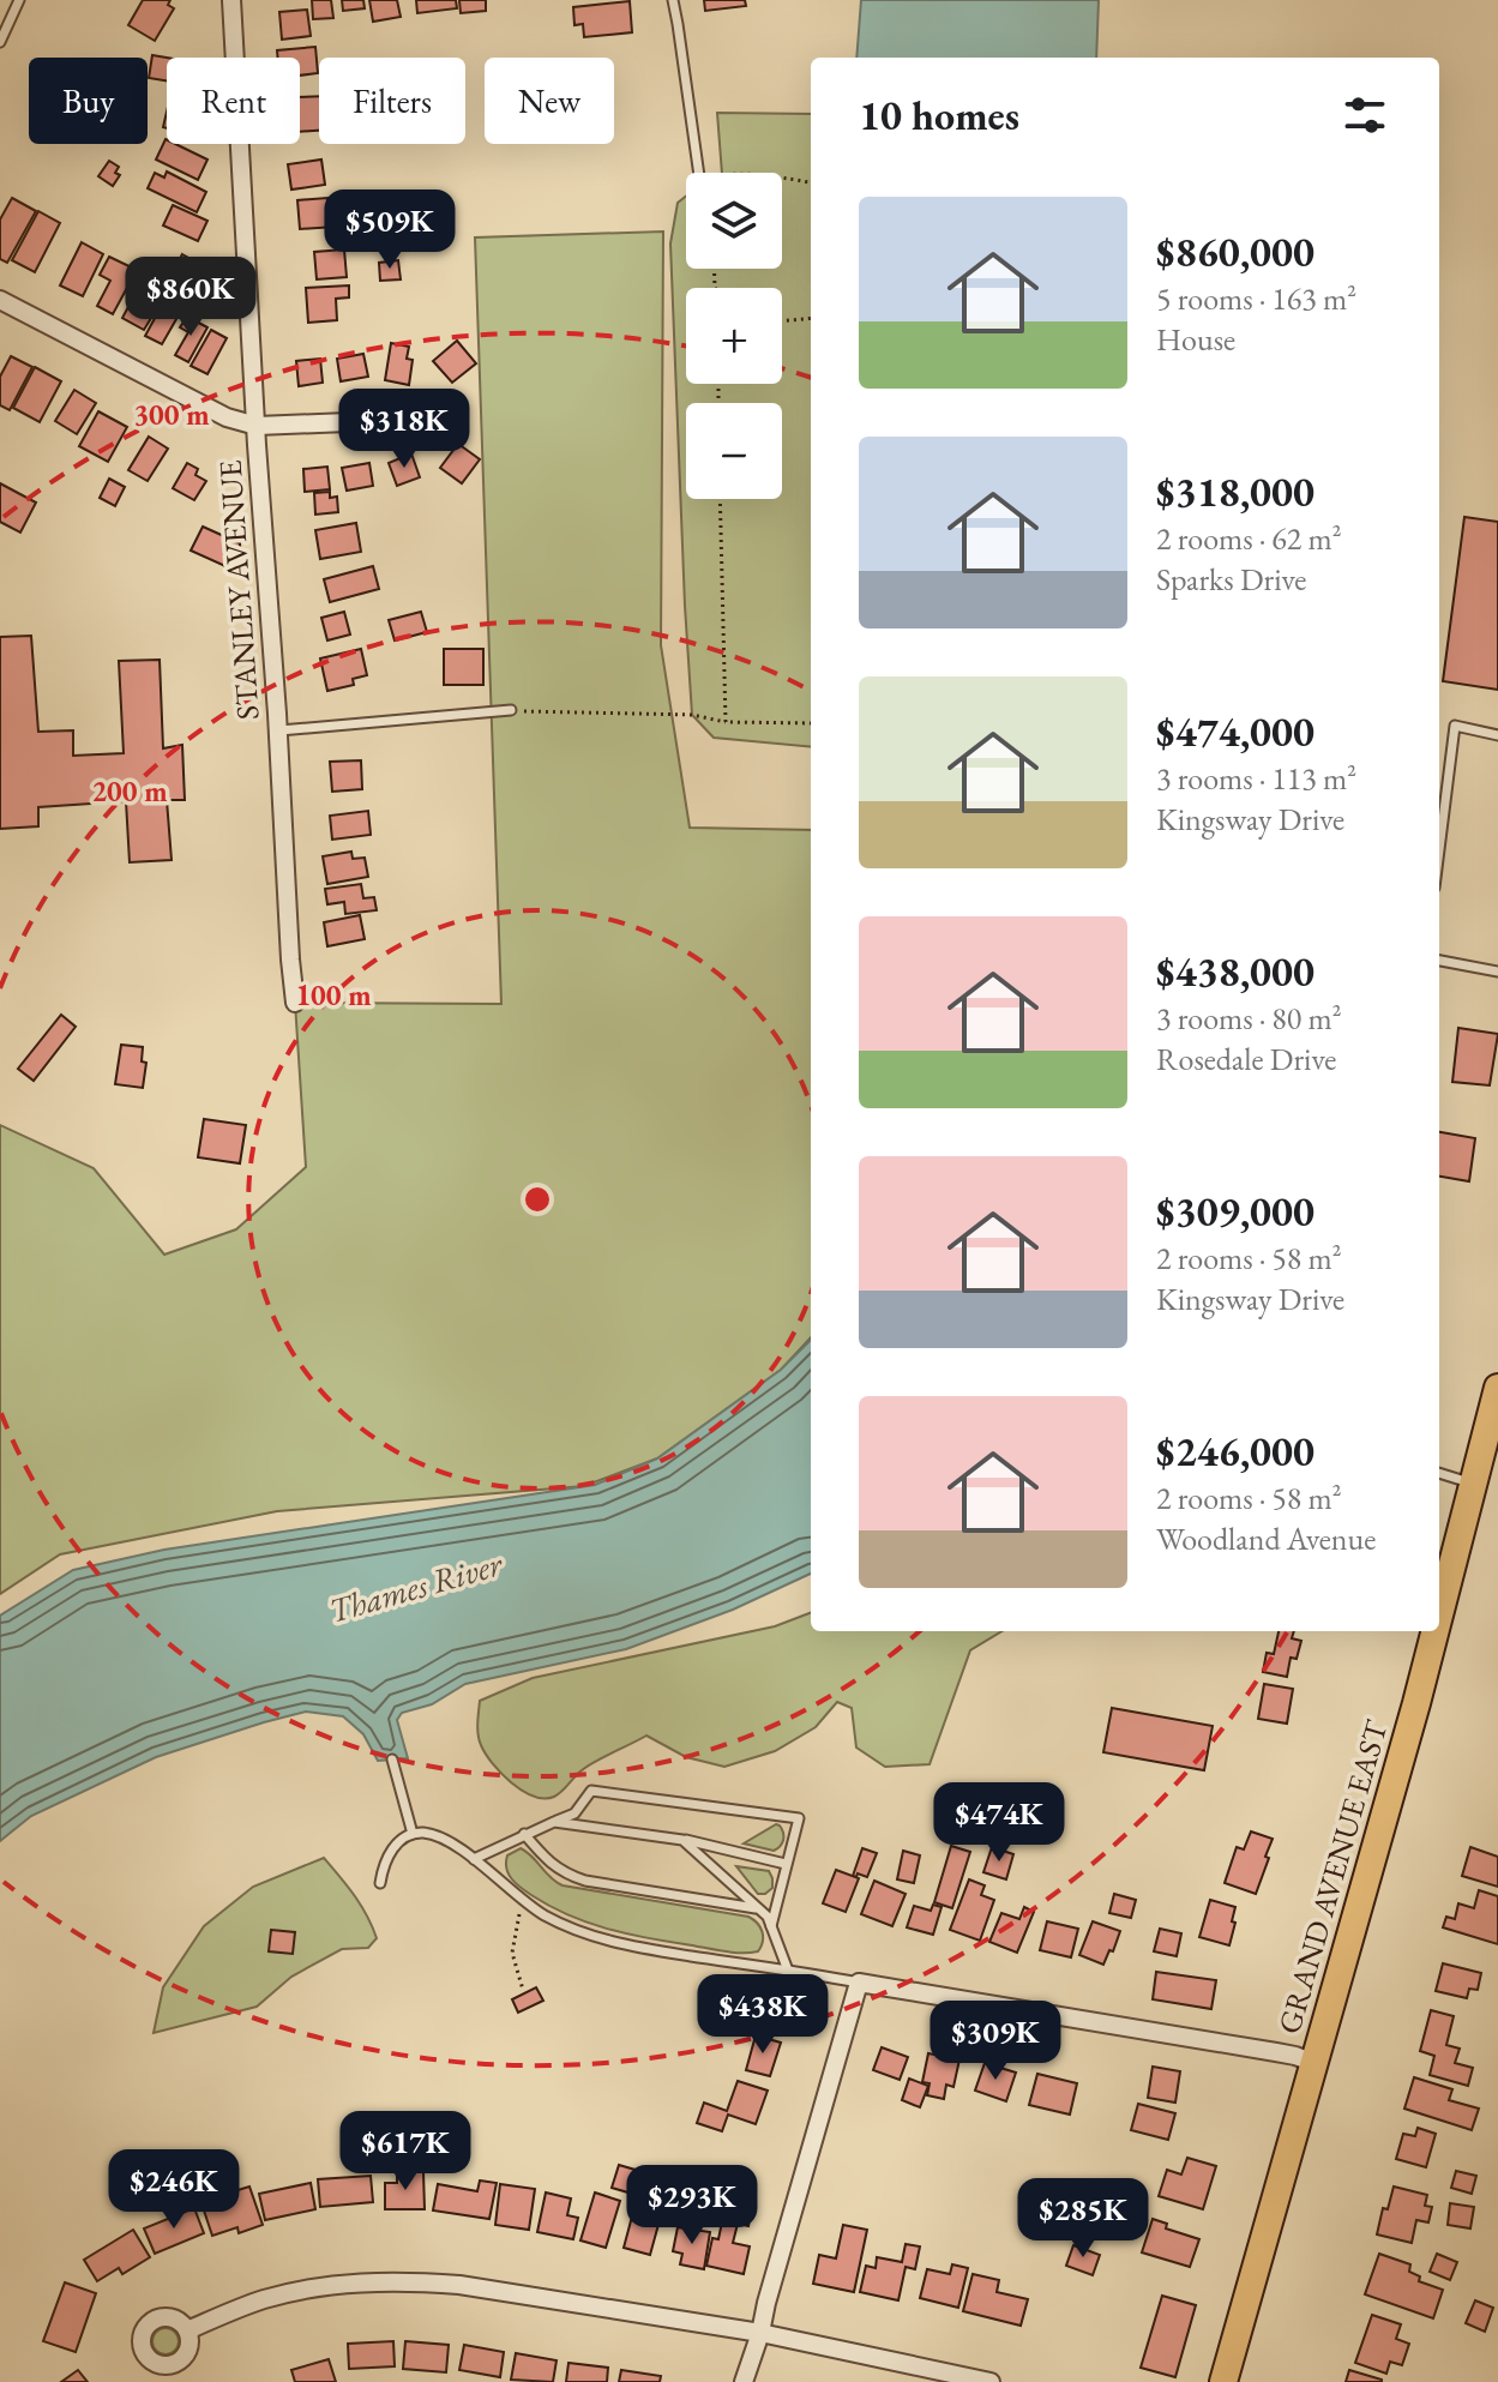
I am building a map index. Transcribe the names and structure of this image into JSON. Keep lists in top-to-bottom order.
{
  "streets": {
    "main road": ["GRAND AVENUE EAST"],
    "street": ["STANLEY AVENUE"]
  },
  "water": ["Thames River"],
  "page": {
    "chip": [
      "Buy",
      "Rent",
      "Filters",
      "New"
    ],
    "heading": "10 homes",
    "map_buttons": ["+", "−"],
    "list": [
      {
        "name": "$860,000",
        "note": "5 rooms · 163 m² · House"
      },
      {
        "name": "$318,000",
        "note": "2 rooms · 62 m² · Sparks Drive"
      },
      {
        "name": "$474,000",
        "note": "3 rooms · 113 m² · Kingsway Drive"
      },
      {
        "name": "$438,000",
        "note": "3 rooms · 80 m² · Rosedale Drive"
      },
      {
        "name": "$309,000",
        "note": "2 rooms · 58 m² · Kingsway Drive"
      },
      {
        "name": "$246,000",
        "note": "2 rooms · 58 m² · Woodland Avenue"
      }
    ],
    "price": [
      "$509K",
      "$860K",
      "$318K",
      "$474K",
      "$438K",
      "$309K",
      "$617K",
      "$246K",
      "$293K",
      "$285K"
    ]
  },
  "rings": ["300 m", "200 m", "100 m"]
}
